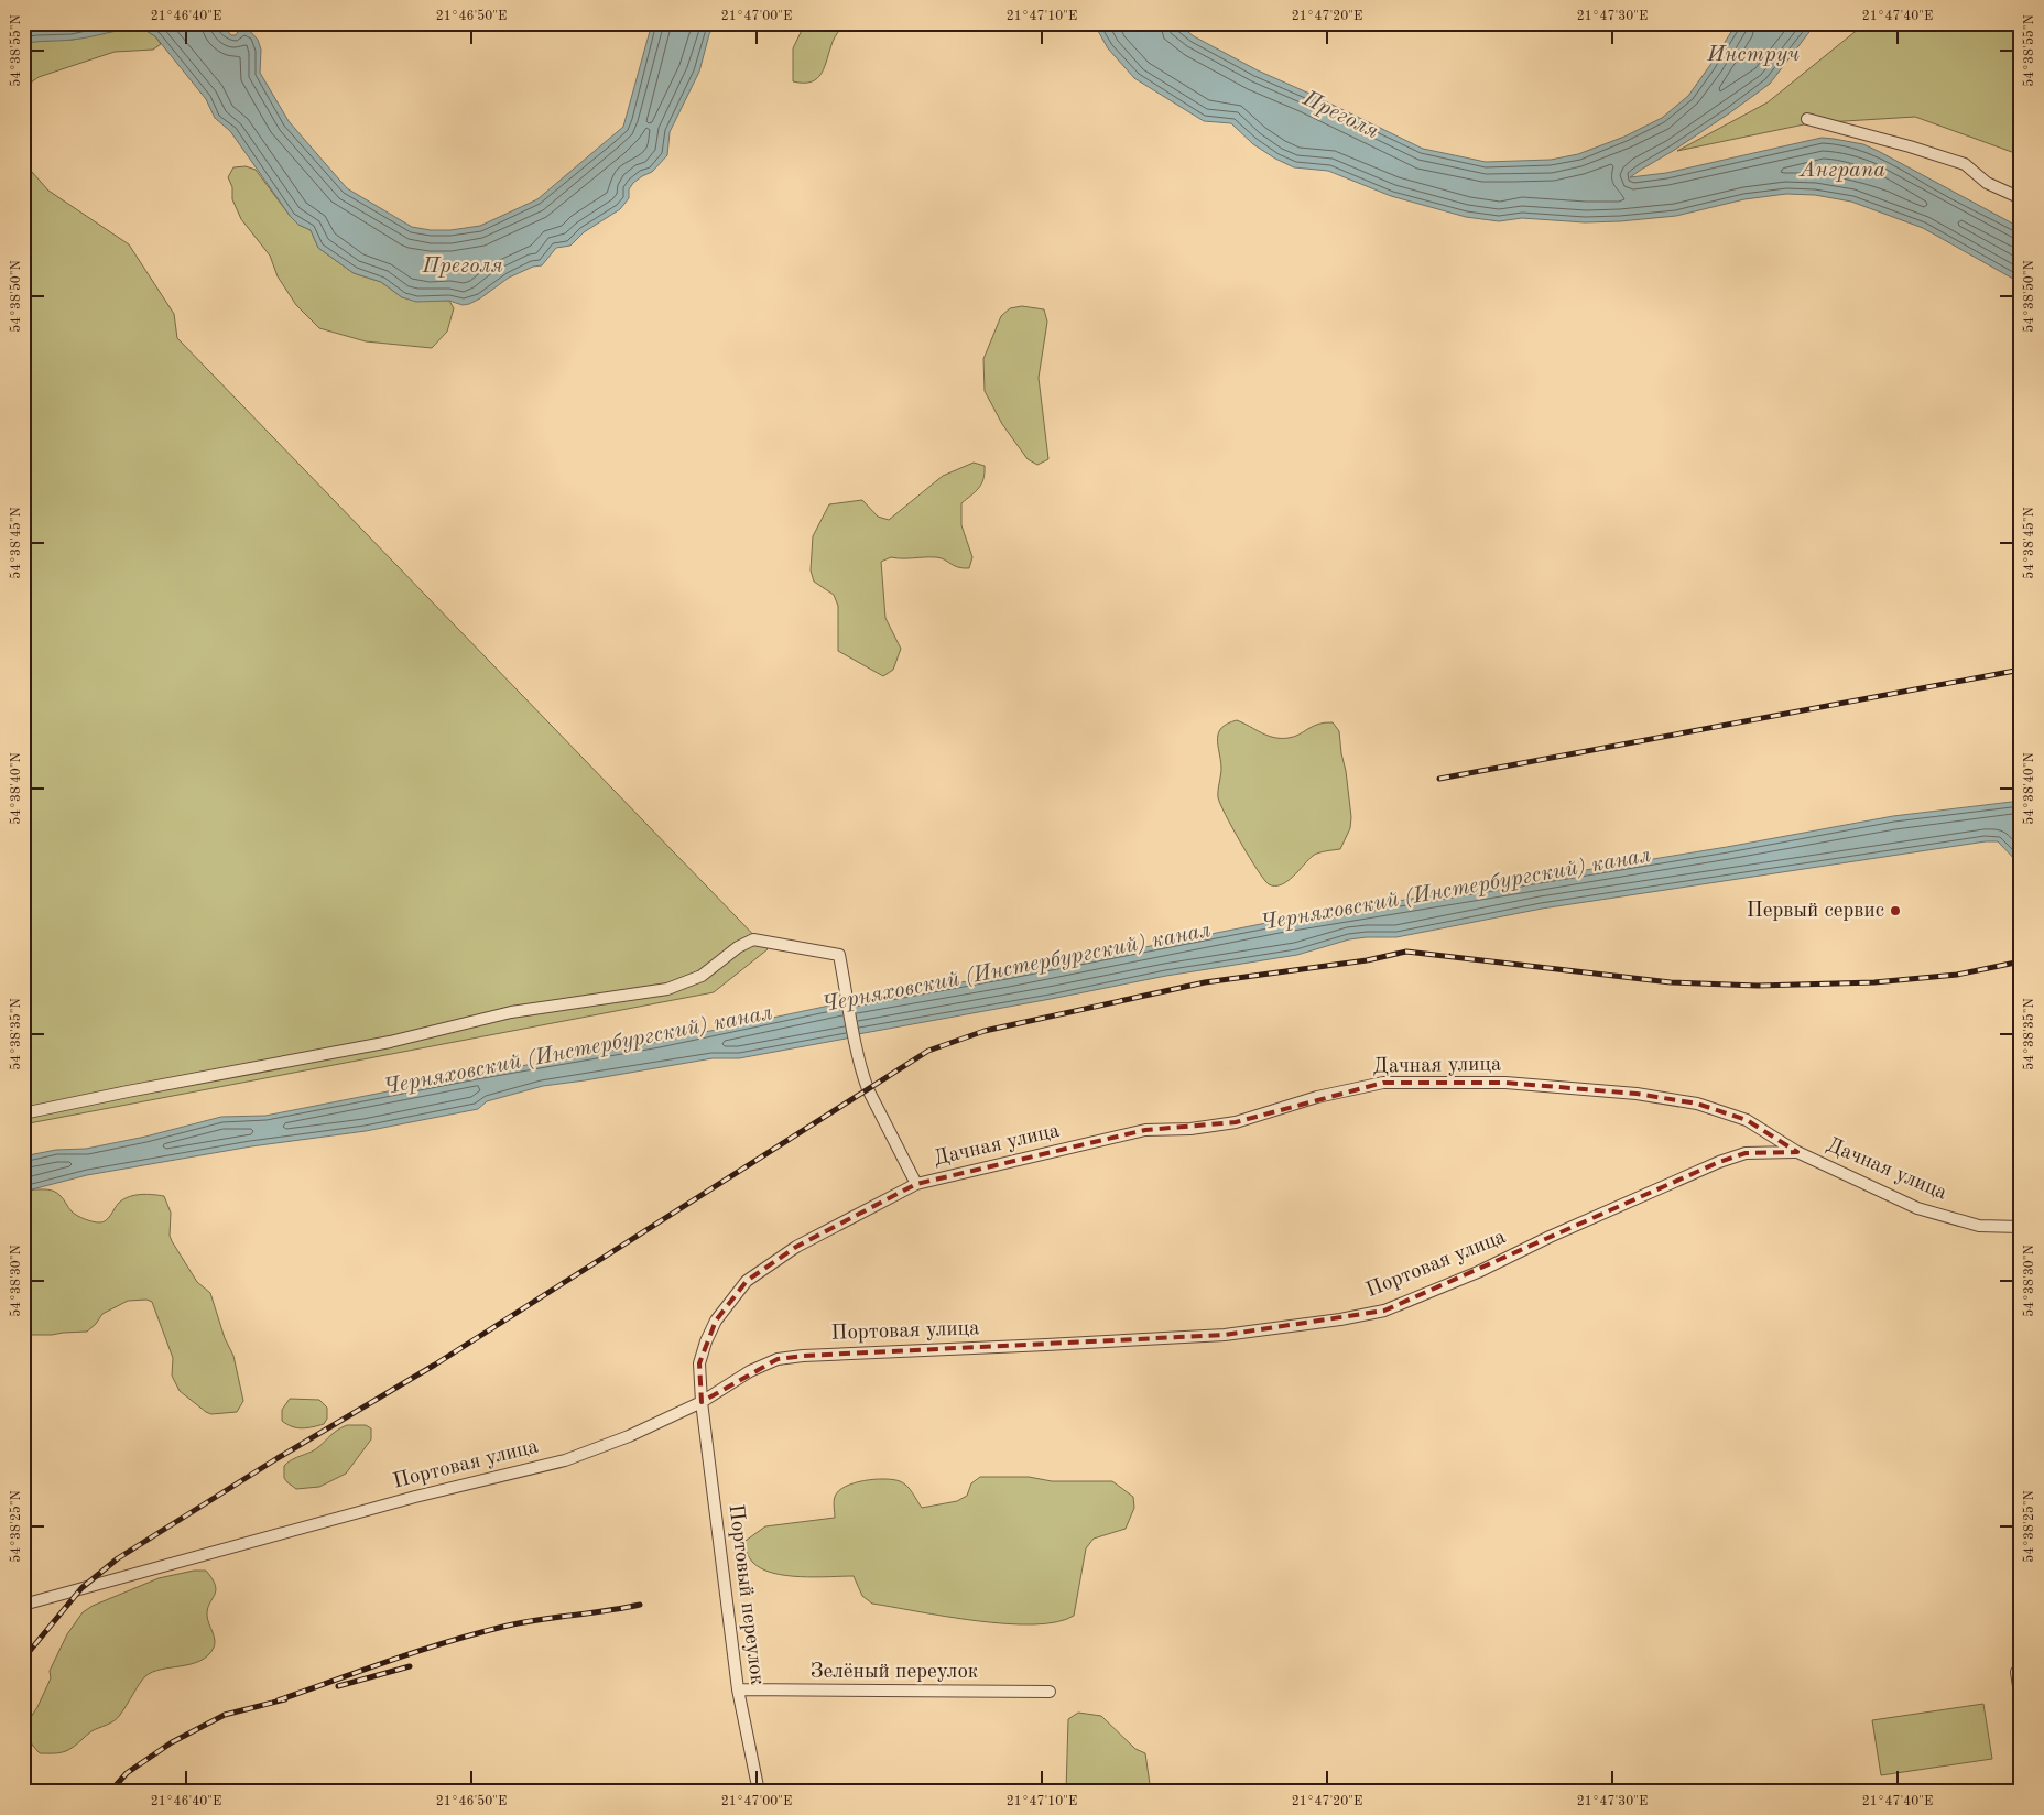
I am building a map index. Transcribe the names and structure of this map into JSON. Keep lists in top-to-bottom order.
{
  "streets": {
    "street": [
      "Дачная улица",
      "Портовая улица",
      "Портовый переулок",
      "Зелёный переулок"
    ]
  },
  "crossings": [
    ["Дачная улица", "Портовая улица"],
    ["Дачная улица", "Портовый переулок"],
    ["Портовая улица", "Портовый переулок"],
    ["Портовый переулок", "Зелёный переулок"]
  ],
  "water": [
    "Инструч",
    "Преголя",
    "Анграпа",
    "Черняховский (Инстербургский) канал"
  ],
  "places": ["Первый сервис"],
  "coordinates": [
    "21°46'40\"E",
    "21°46'50\"E",
    "21°47'00\"E",
    "21°47'10\"E",
    "21°47'20\"E",
    "21°47'30\"E",
    "21°47'40\"E",
    "54°38'55\"N",
    "54°38'50\"N",
    "54°38'45\"N",
    "54°38'40\"N",
    "54°38'35\"N",
    "54°38'30\"N",
    "54°38'25\"N"
  ]
}
